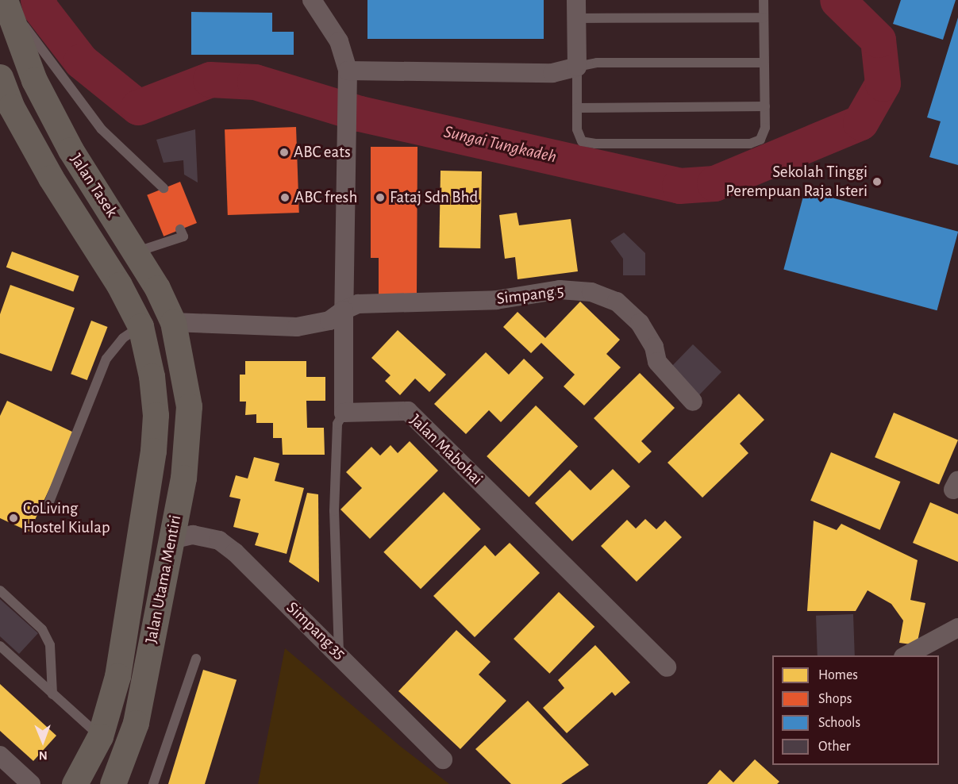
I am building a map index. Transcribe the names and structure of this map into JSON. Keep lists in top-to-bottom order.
{
  "streets": {
    "main road": ["Jalan Tasek", "Jalan Utama Mentiri"],
    "street": ["Simpang 5", "Jalan Mabohai", "Simpang 35"]
  },
  "crossings": [
    ["Jalan Tasek", "Jalan Utama Mentiri"],
    ["Jalan Utama Mentiri", "Simpang 35"]
  ],
  "water": ["Sungai Tungkadeh"],
  "places": [
    "ABC eats",
    "Sekolah Tinggi Perempuan Raja Isteri",
    "ABC fresh",
    "Fataj Sdn Bhd",
    "CoLiving Hostel Kiulap"
  ],
  "legend": [
    "Homes",
    "Shops",
    "Schools",
    "Other"
  ],
  "north": "bottom"
}
